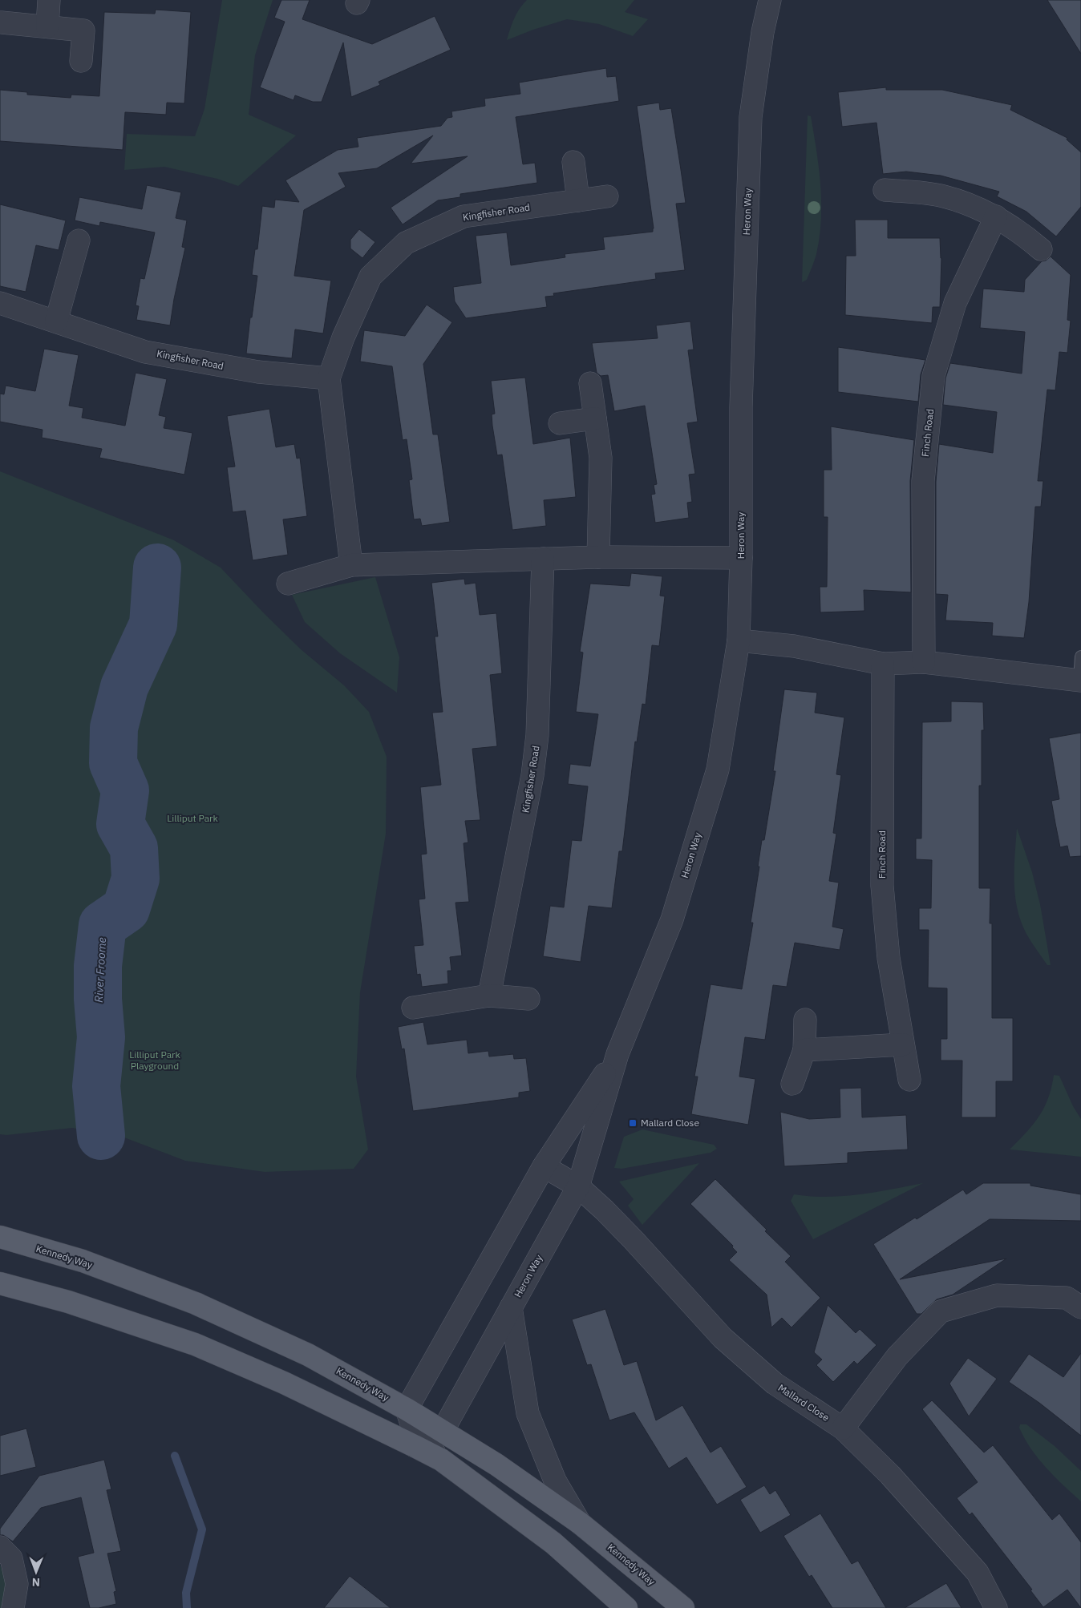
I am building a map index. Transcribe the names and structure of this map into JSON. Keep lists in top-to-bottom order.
{
  "streets": {
    "main road": ["Kennedy Way"],
    "street": [
      "Heron Way",
      "Kingfisher Road",
      "Finch Road",
      "Mallard Close"
    ]
  },
  "crossings": [
    ["Heron Way", "Kennedy Way"],
    ["Heron Way", "Mallard Close"]
  ],
  "water": ["River Froome"],
  "parks": ["Lilliput Park", "Lilliput Park Playground"],
  "places": {
    "transit": ["Mallard Close"]
  },
  "north": "bottom"
}
